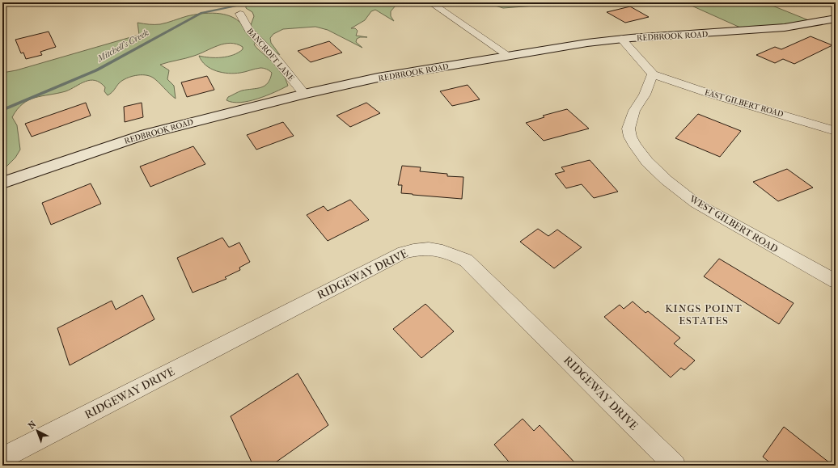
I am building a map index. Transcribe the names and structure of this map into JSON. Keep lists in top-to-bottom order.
{
  "streets": {
    "main road": ["REDBROOK ROAD"],
    "street": [
      "BANCROFT LANE",
      "EAST GILBERT ROAD",
      "WEST GILBERT ROAD",
      "RIDGEWAY DRIVE"
    ]
  },
  "crossings": [
    ["REDBROOK ROAD", "BANCROFT LANE"],
    ["EAST GILBERT ROAD", "WEST GILBERT ROAD"]
  ],
  "districts": ["KINGS POINT ESTATES"],
  "water": ["Mitchell's Creek"],
  "north": "top left"
}
